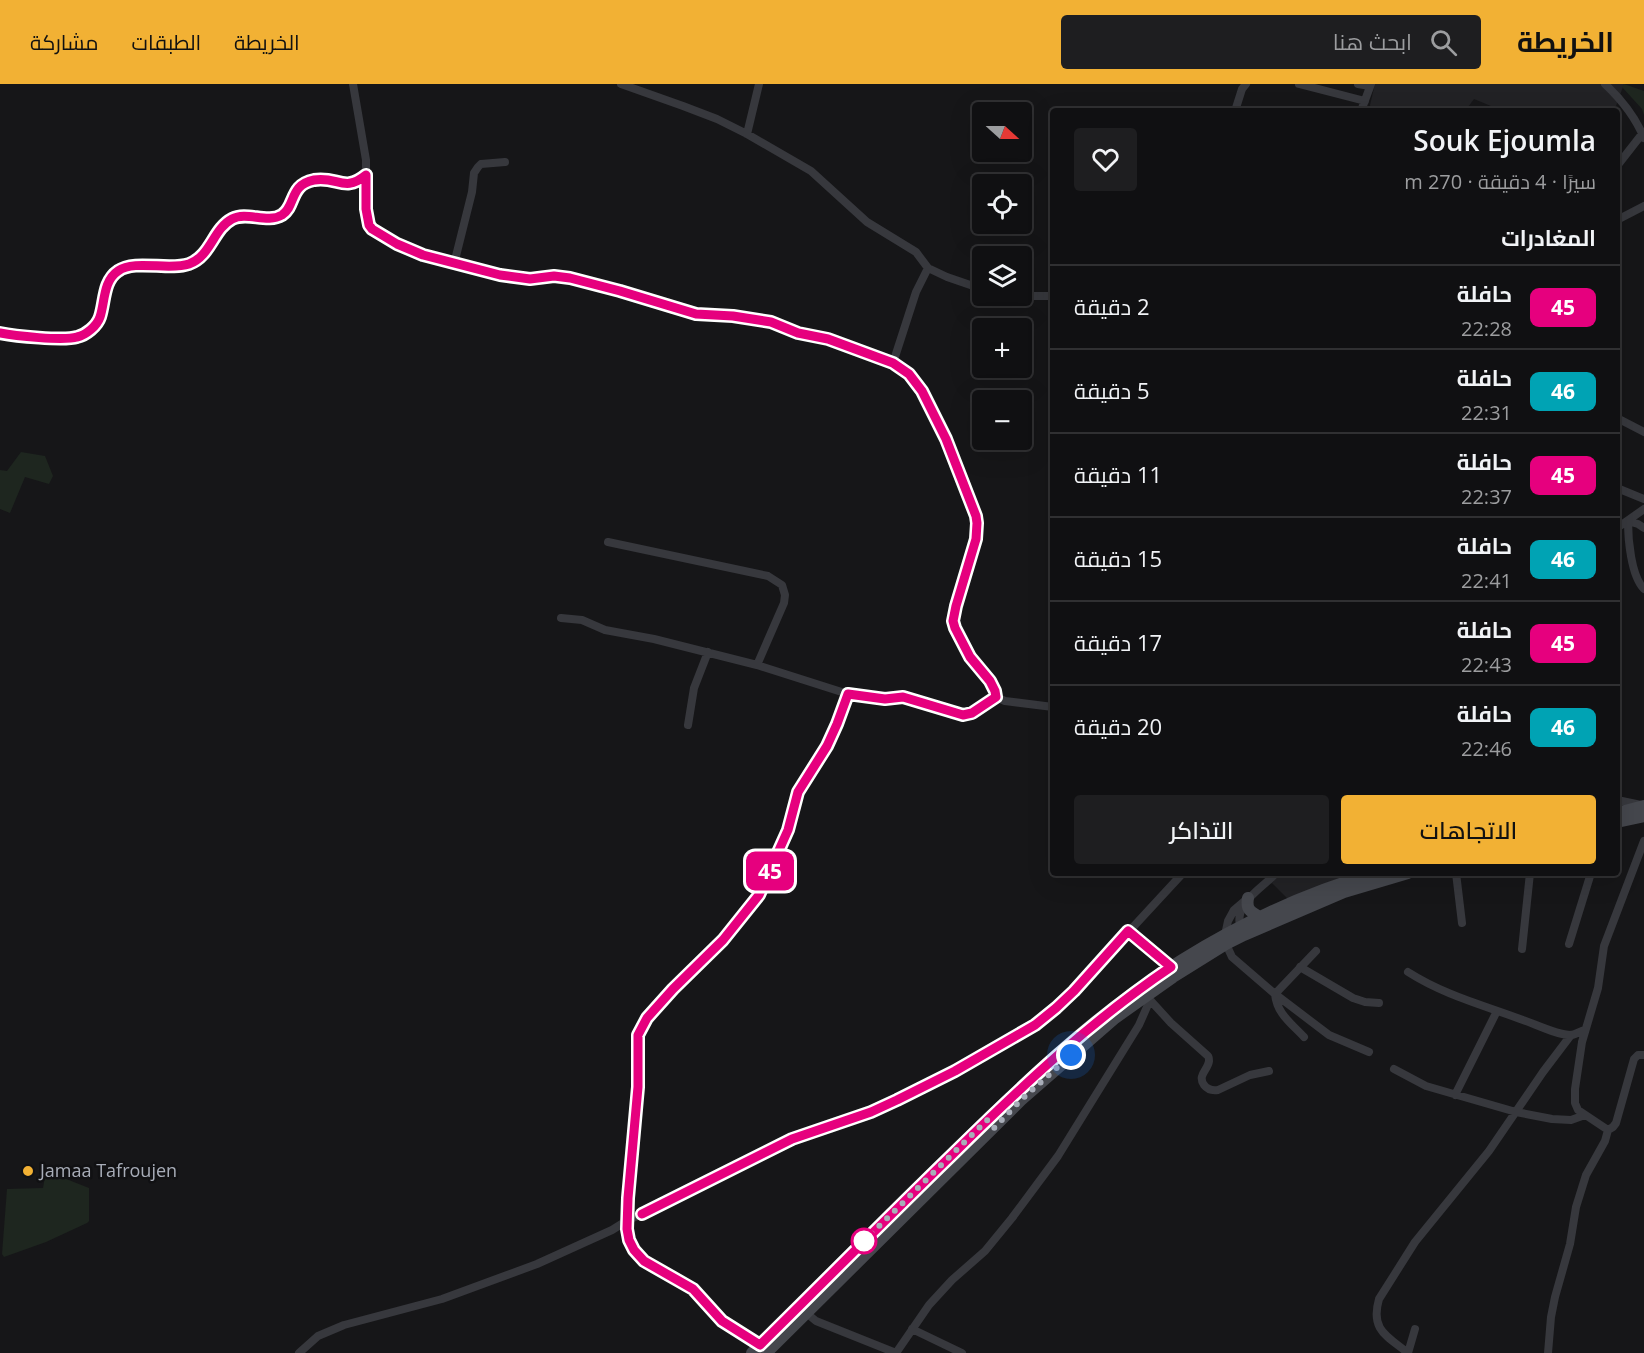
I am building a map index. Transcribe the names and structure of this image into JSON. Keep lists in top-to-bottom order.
{
  "places": ["Jamaa Tafroujen"],
  "lines": ["bus line 45"],
  "north": "right",
  "page": {
    "header": "الخريطة",
    "search": "ابحث هنا",
    "nav": ["الخريطة", "الطبقات", "مشاركة"],
    "on_map": "45",
    "map_buttons": ["+", "−"],
    "heading": [
      ["Souk Ejoumla", "سيرًا · 4 دقيقة · 270 m"],
      "المغادرات"
    ],
    "list": [
      {
        "mark": "45",
        "name": "حافلة",
        "note": "22:28",
        "value": "2 دقيقة"
      },
      {
        "mark": "46",
        "name": "حافلة",
        "note": "22:31",
        "value": "5 دقيقة"
      },
      {
        "mark": "45",
        "name": "حافلة",
        "note": "22:37",
        "value": "11 دقيقة"
      },
      {
        "mark": "46",
        "name": "حافلة",
        "note": "22:41",
        "value": "15 دقيقة"
      },
      {
        "mark": "45",
        "name": "حافلة",
        "note": "22:43",
        "value": "17 دقيقة"
      },
      {
        "mark": "46",
        "name": "حافلة",
        "note": "22:46",
        "value": "20 دقيقة"
      }
    ],
    "buttons": ["الاتجاهات", "التذاكر"]
  }
}
